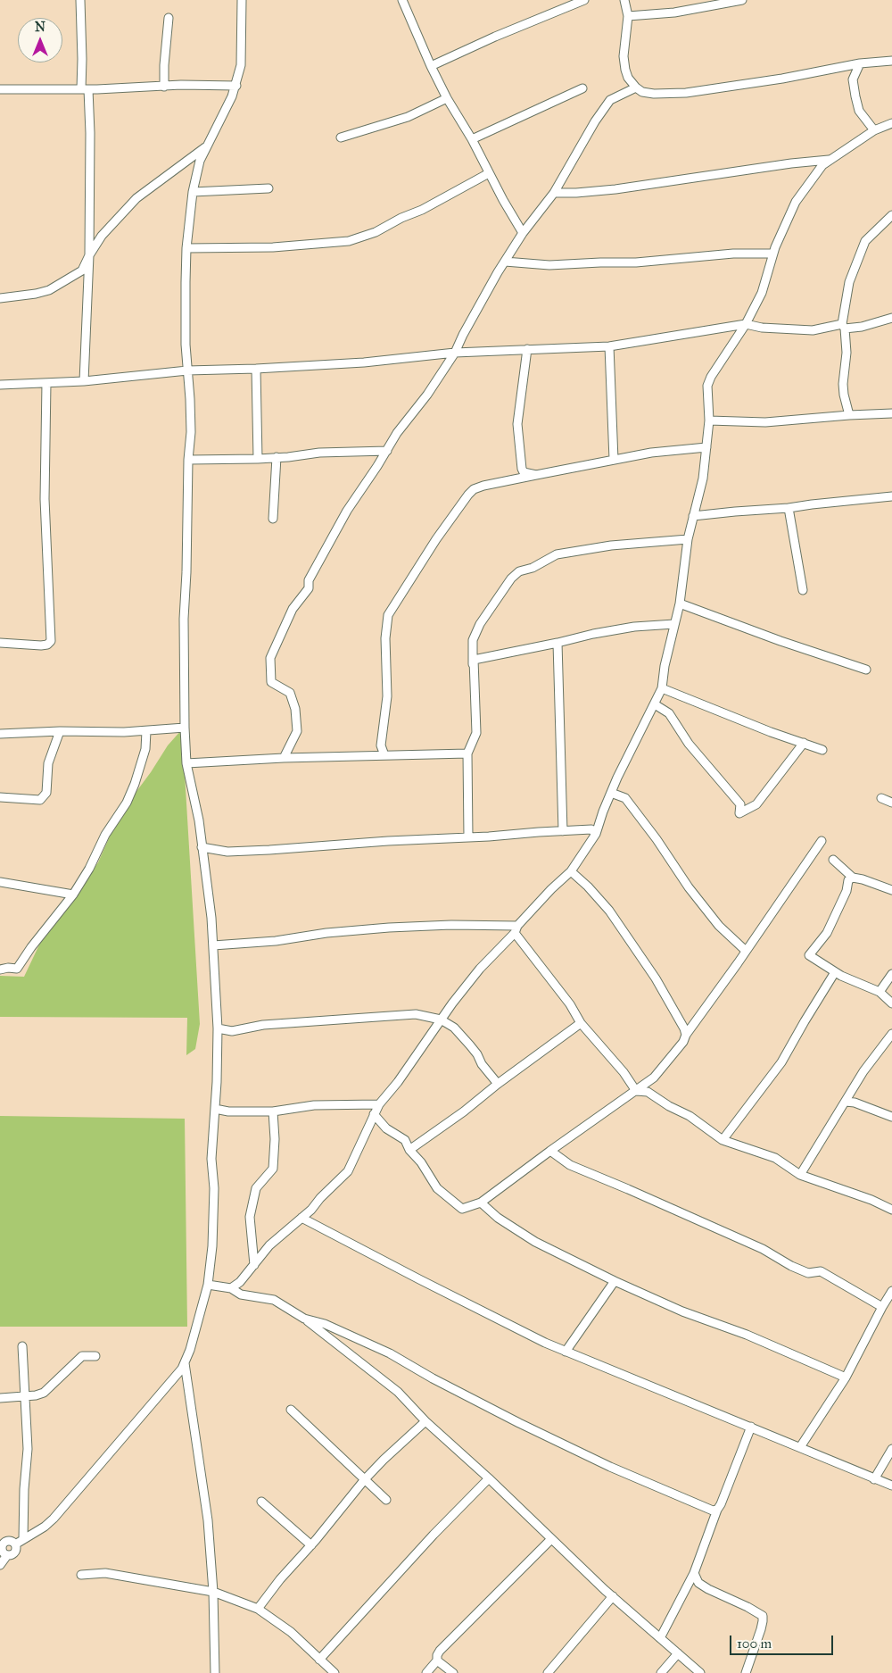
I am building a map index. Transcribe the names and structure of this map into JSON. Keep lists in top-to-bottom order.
{
  "scale_bar": "100 m",
  "north": "top"
}
